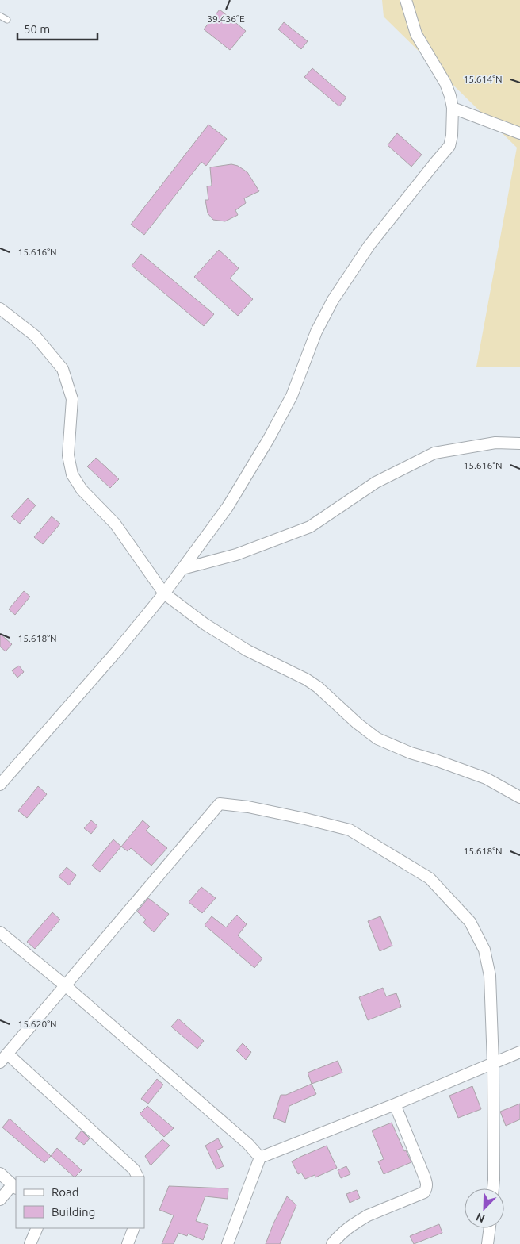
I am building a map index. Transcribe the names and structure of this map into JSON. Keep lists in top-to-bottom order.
{
  "legend": ["Road", "Building"],
  "scale_bar": "50 m",
  "north": "bottom left",
  "coordinates": [
    "39.436°E",
    "15.614°N",
    "15.616°N",
    "15.618°N",
    "15.620°N"
  ]
}
